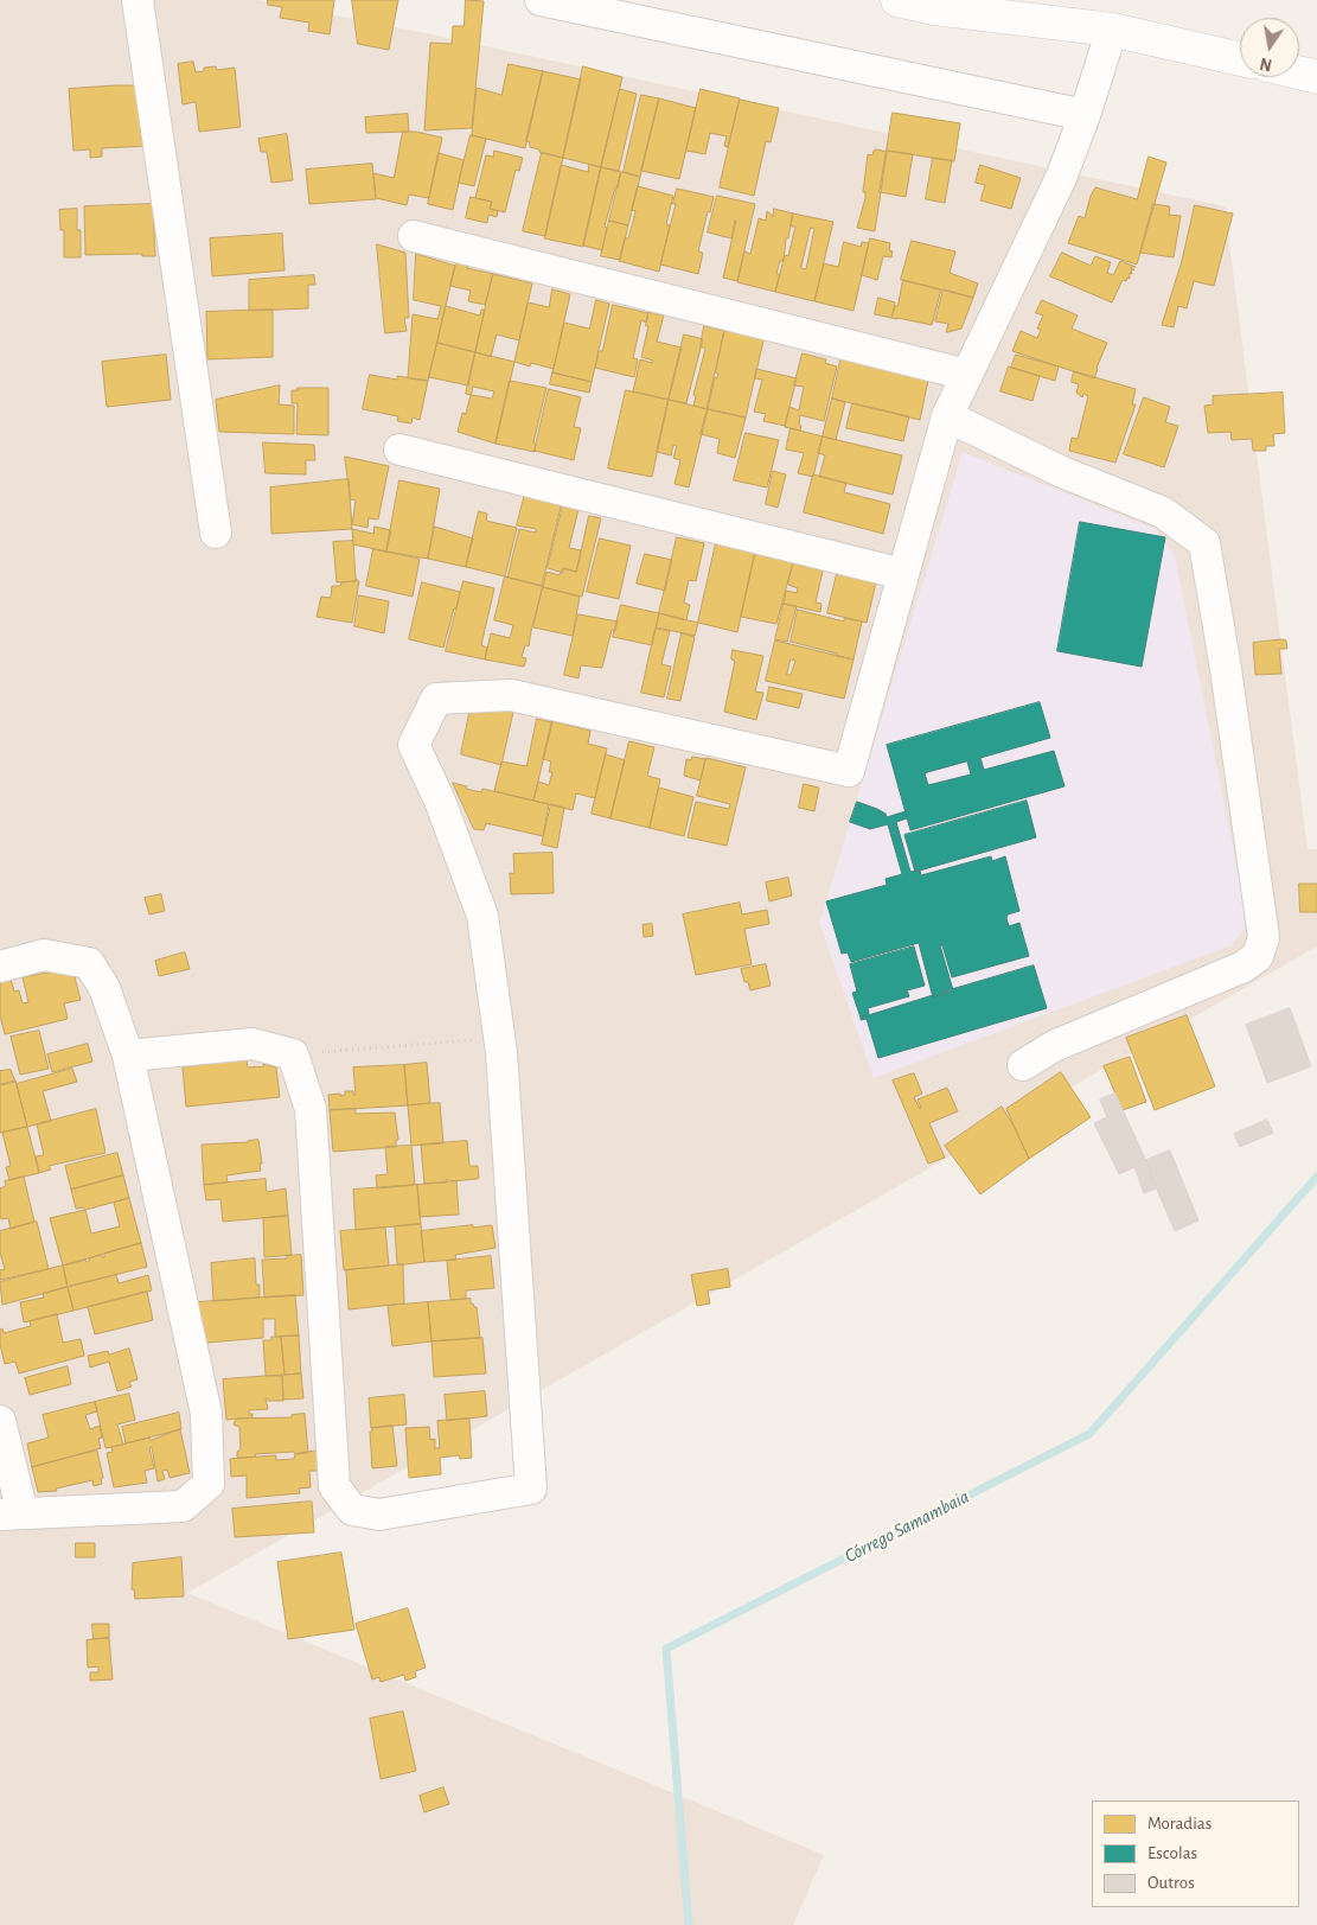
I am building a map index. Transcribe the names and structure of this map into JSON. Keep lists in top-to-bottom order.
{
  "water": ["Córrego Samambaia"],
  "legend": ["Moradias", "Escolas", "Outros"],
  "north": "bottom"
}
